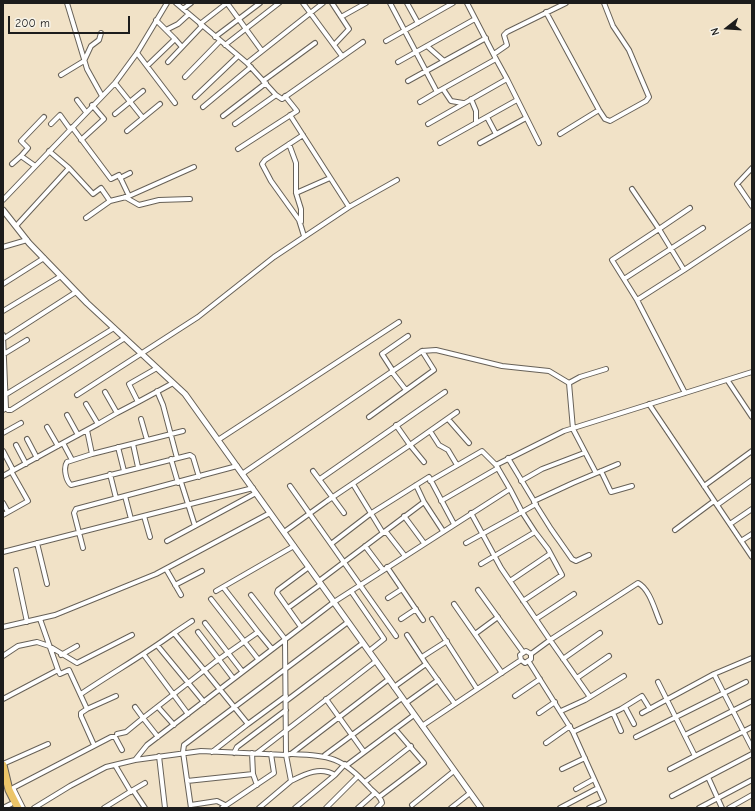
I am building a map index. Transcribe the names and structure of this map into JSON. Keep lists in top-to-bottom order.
{
  "scale_bar": "200 m",
  "north": "left"
}
